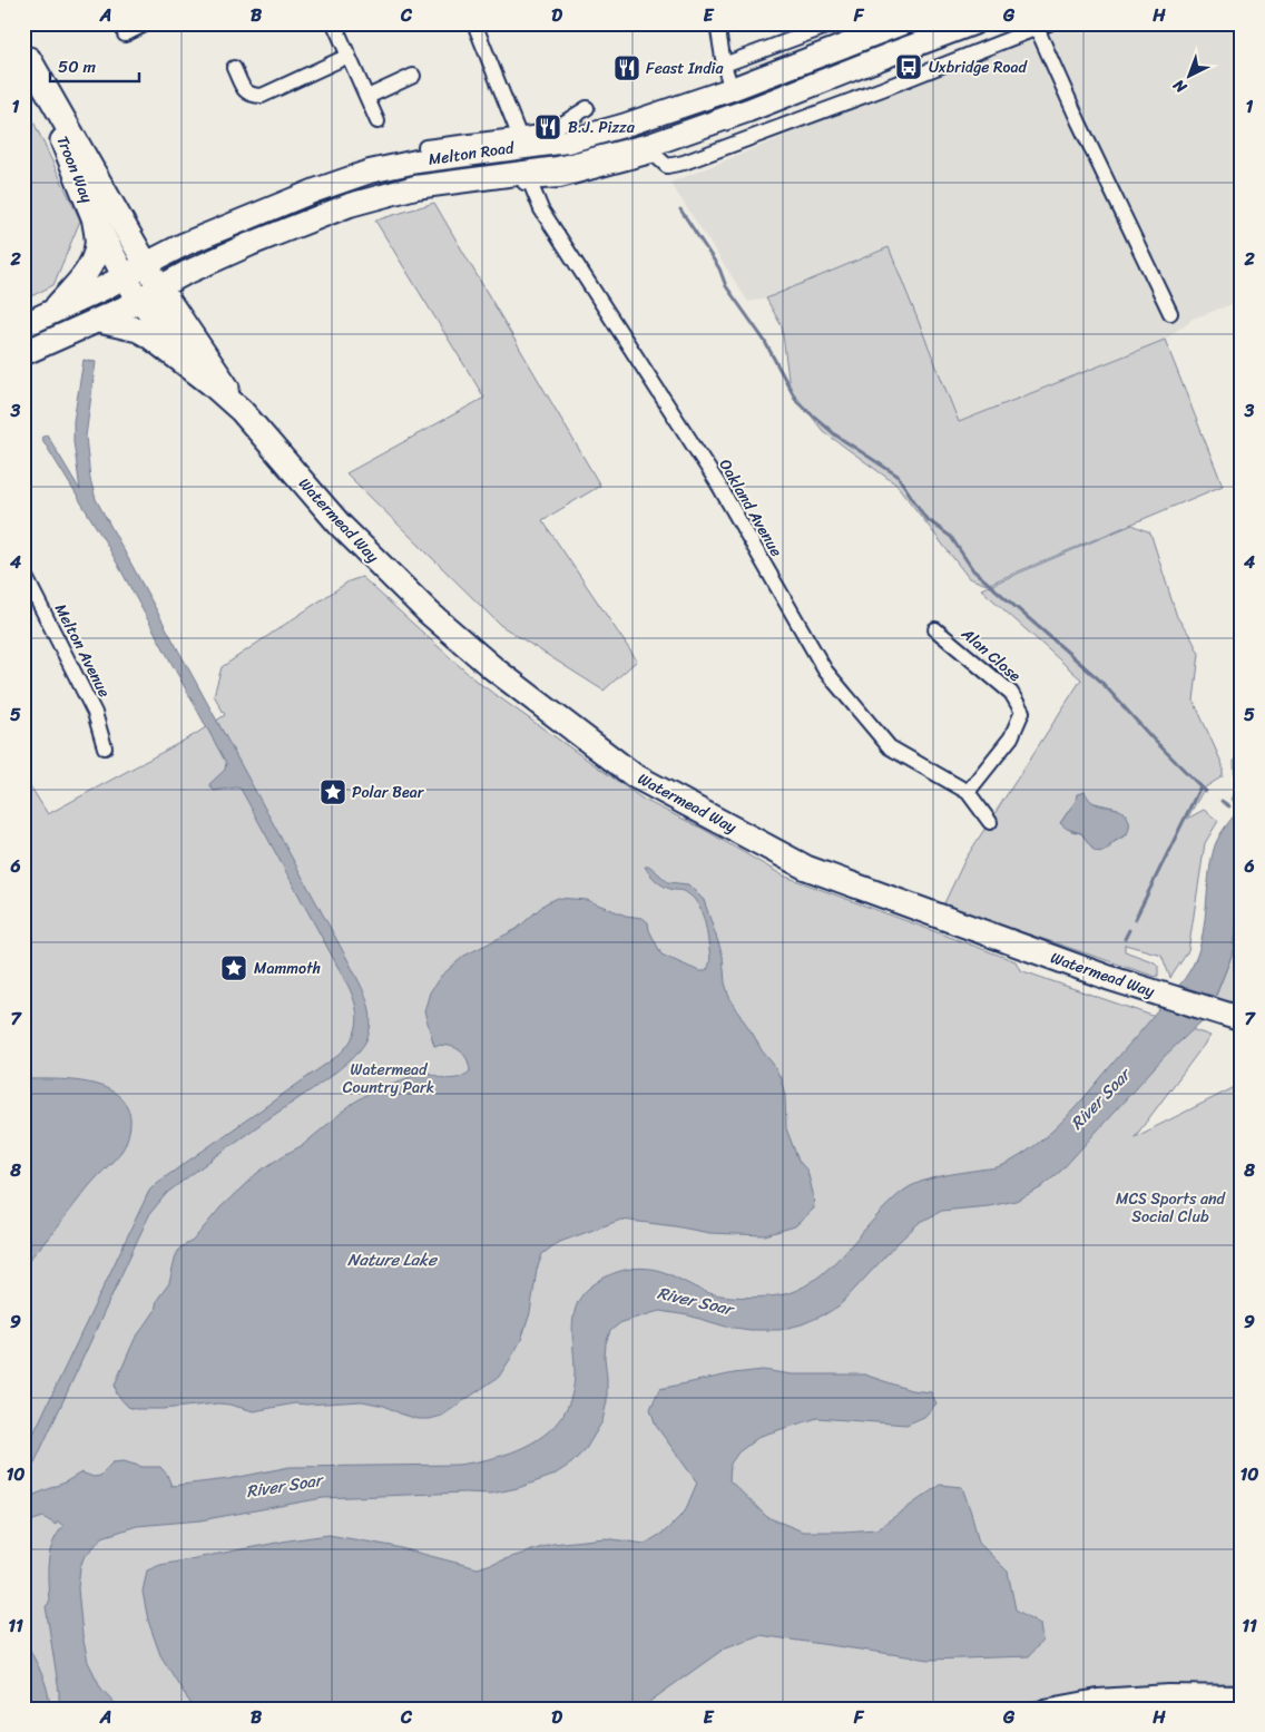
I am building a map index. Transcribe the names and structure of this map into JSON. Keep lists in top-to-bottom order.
{
  "streets": {
    "highway": ["Melton Road", "Troon Way", "Watermead Way"],
    "street": ["Oakland Avenue", "Melton Avenue", "Alan Close"]
  },
  "crossings": [
    ["Melton Road", "Troon Way"],
    ["Melton Road", "Oakland Avenue"],
    ["Melton Road", "Watermead Way"],
    ["Troon Way", "Watermead Way"],
    ["Oakland Avenue", "Alan Close"]
  ],
  "water": ["River Soar", "Nature Lake"],
  "parks": ["Watermead Country Park", "MCS Sports and Social Club"],
  "places": {
    "bus stop": ["Uxbridge Road"],
    "restaurant": ["Feast India", "B.J. Pizza"],
    "place": ["Polar Bear", "Mammoth"]
  },
  "scale_bar": "50 m",
  "north": "bottom left",
  "grid": {
    "columns": [
      "A",
      "B",
      "C",
      "D",
      "E",
      "F",
      "G",
      "H"
    ],
    "rows": [
      "1",
      "2",
      "3",
      "4",
      "5",
      "6",
      "7",
      "8",
      "9",
      "10",
      "11"
    ]
  }
}
